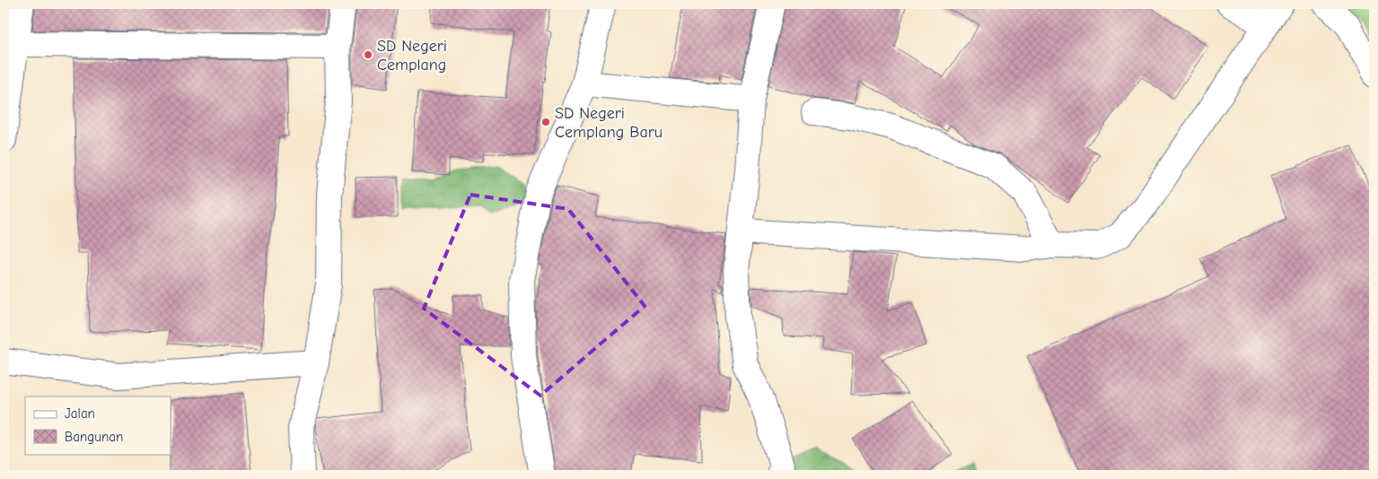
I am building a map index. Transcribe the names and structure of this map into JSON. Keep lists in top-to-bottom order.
{
  "places": ["SD Negeri Cemplang", "SD Negeri Cemplang Baru"],
  "legend": ["Jalan", "Bangunan"]
}
